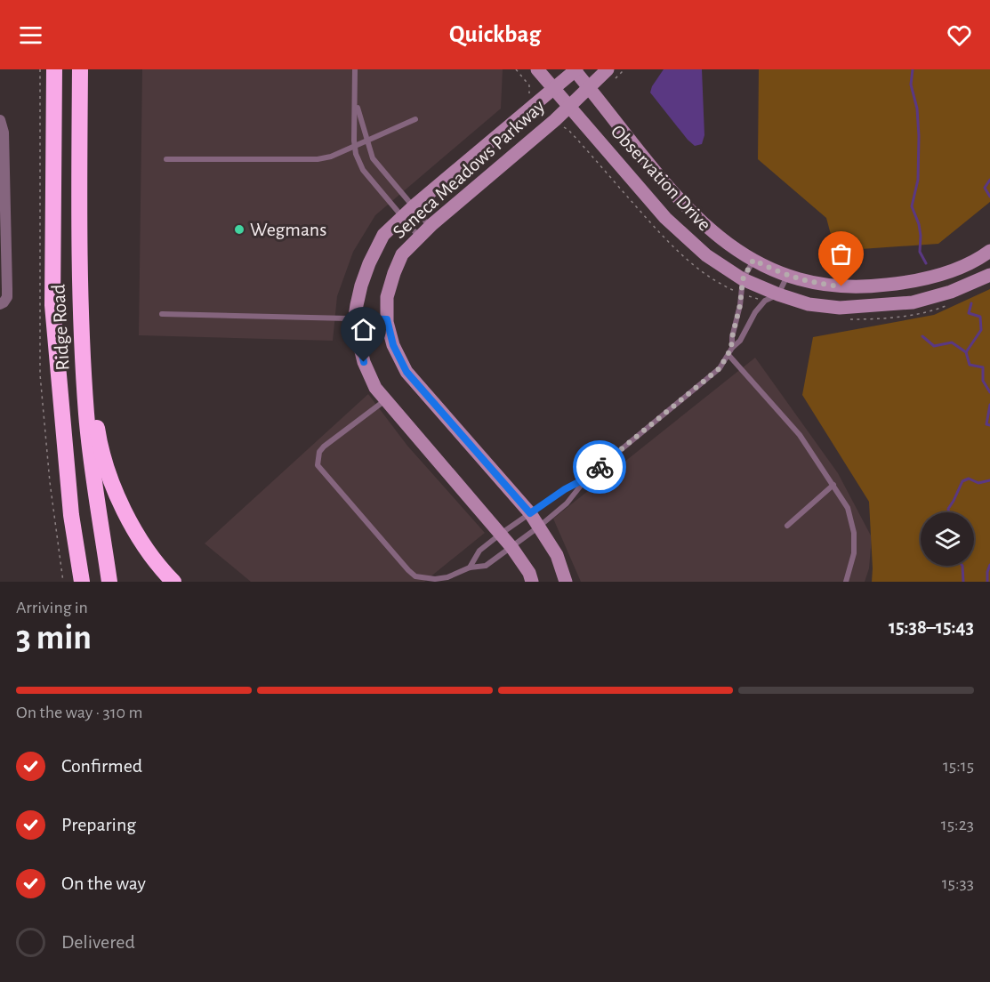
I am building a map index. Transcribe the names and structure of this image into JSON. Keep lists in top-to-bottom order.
{
  "streets": {
    "highway": ["Ridge Road"],
    "street": ["Seneca Meadows Parkway", "Observation Drive"]
  },
  "crossings": [
    ["Seneca Meadows Parkway", "Observation Drive"]
  ],
  "places": ["Wegmans"],
  "page": {
    "header": "Quickbag",
    "heading": ["3 min", "Arriving in", "15:38–15:43"],
    "bar": "On the way · 310 m",
    "list": [
      ["Confirmed", "15:15"],
      ["Preparing", "15:23"],
      ["On the way", "15:33"],
      "Delivered"
    ]
  }
}
